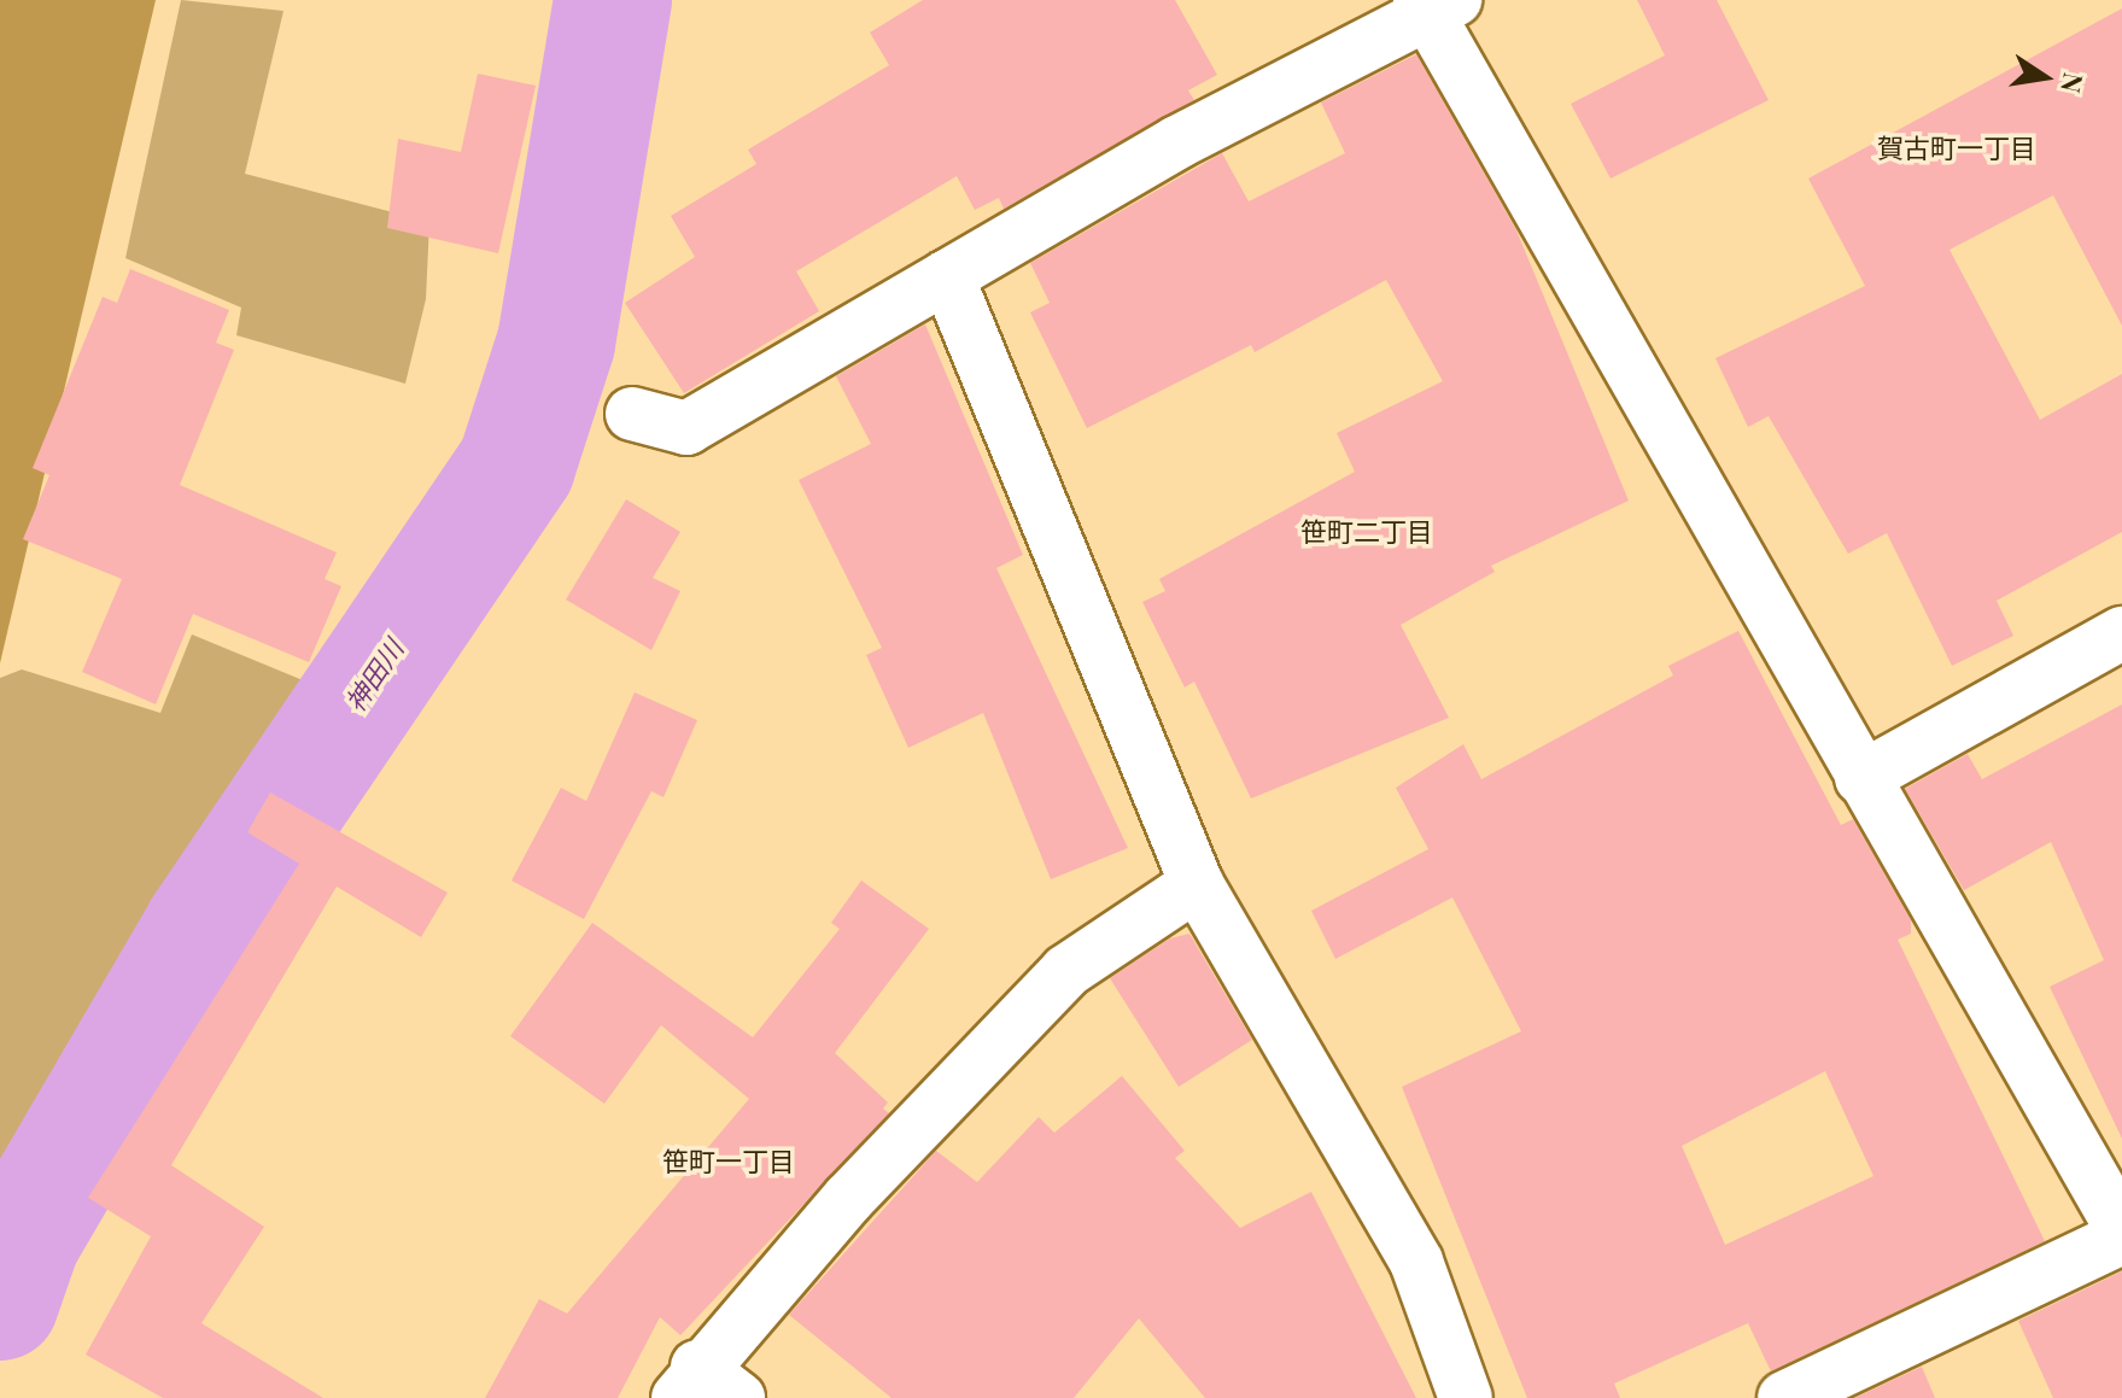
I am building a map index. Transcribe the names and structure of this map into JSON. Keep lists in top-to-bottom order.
{
  "districts": ["賀古町一丁目", "笹町二丁目", "笹町一丁目"],
  "water": ["神田川"],
  "north": "right"
}
